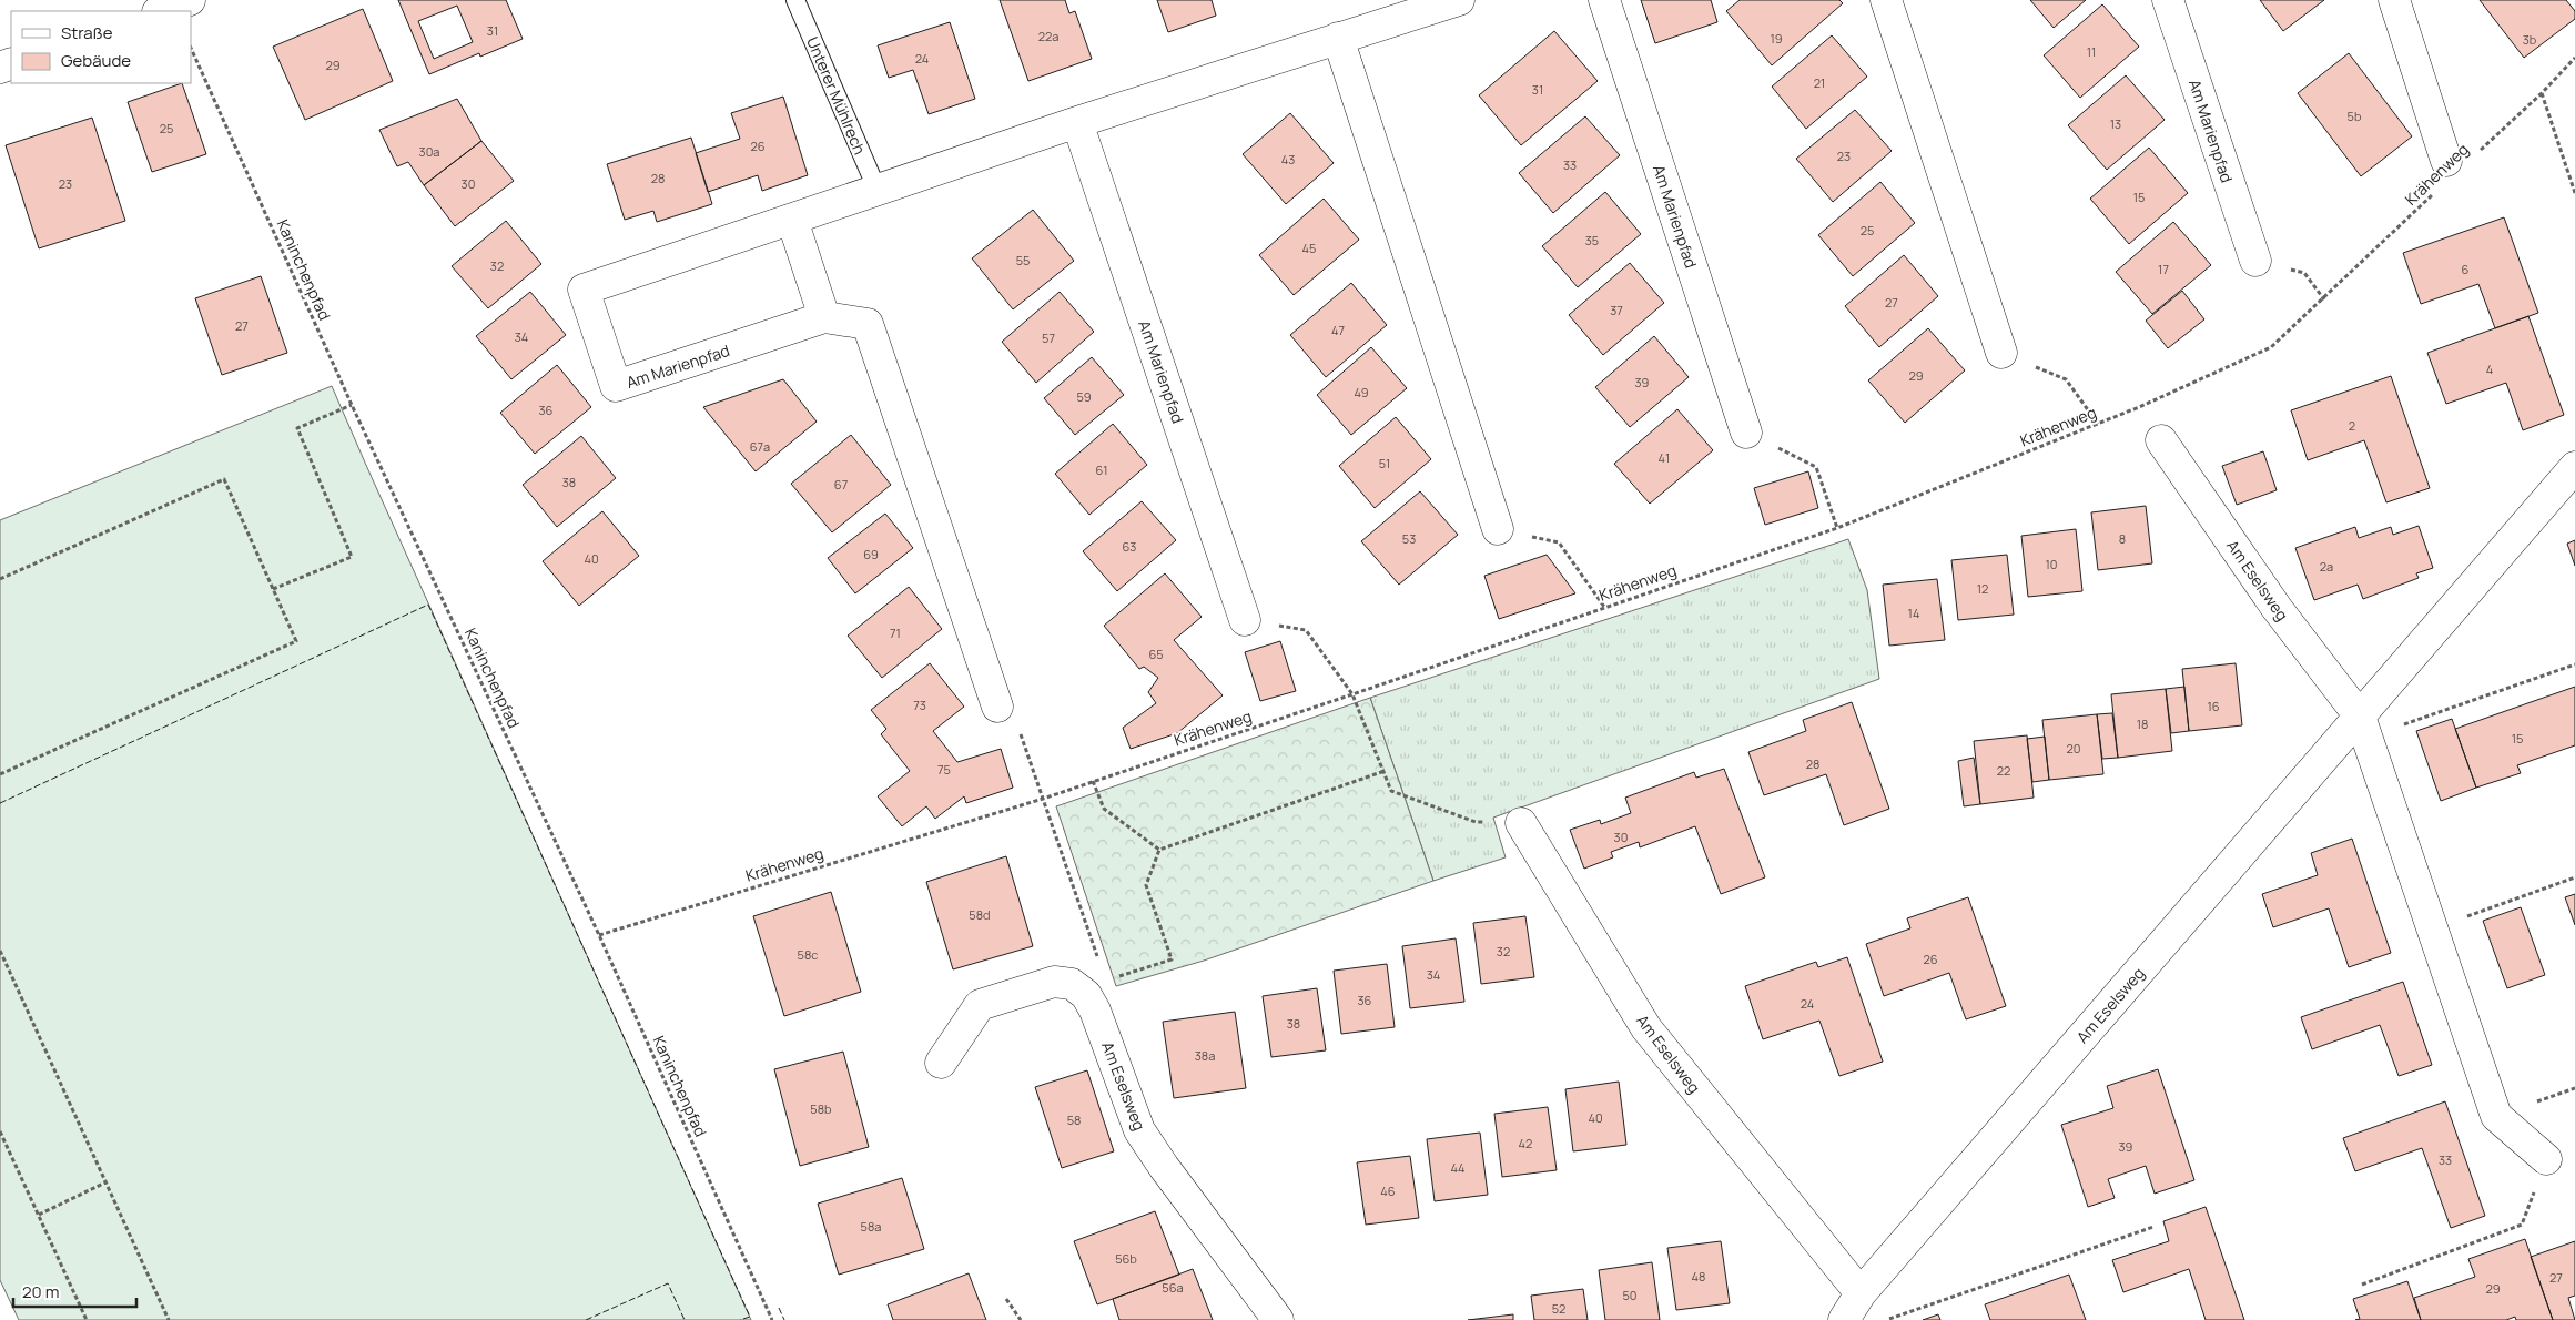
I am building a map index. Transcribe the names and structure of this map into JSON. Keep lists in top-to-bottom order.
{
  "streets": {
    "street": ["Am Marienpfad", "Am Eselsweg"],
    "lane": ["Unterer Mühlrech"],
    "path": ["Krähenweg", "Kaninchenpfad"]
  },
  "crossings": [
    ["Unterer Mühlrech", "Am Marienpfad"],
    ["Krähenweg", "Kaninchenpfad"]
  ],
  "house_numbers": [
    "31",
    "22a",
    "19",
    "3b",
    "11",
    "24",
    "29",
    "21",
    "31",
    "5b",
    "13",
    "25",
    "26",
    "30a",
    "23",
    "43",
    "33",
    "28",
    "23",
    "30",
    "15",
    "25",
    "35",
    "45",
    "55",
    "32",
    "17",
    "6",
    "27",
    "37",
    "27",
    "47",
    "34",
    "57",
    "4",
    "29",
    "39",
    "49",
    "59",
    "36",
    "2",
    "67a",
    "41",
    "51",
    "61",
    "38",
    "67",
    "53",
    "8",
    "63",
    "69",
    "40",
    "10",
    "2a",
    "12",
    "14",
    "71",
    "65",
    "73",
    "16",
    "18",
    "15",
    "20",
    "28",
    "75",
    "22",
    "30",
    "58d",
    "32",
    "58c",
    "26",
    "34",
    "36",
    "24",
    "38",
    "38a",
    "58b",
    "40",
    "58",
    "42",
    "39",
    "33",
    "44",
    "46",
    "58a",
    "56b",
    "48",
    "27",
    "56a",
    "29",
    "50",
    "52"
  ],
  "legend": ["Straße", "Gebäude"],
  "scale_bar": "20 m"
}
